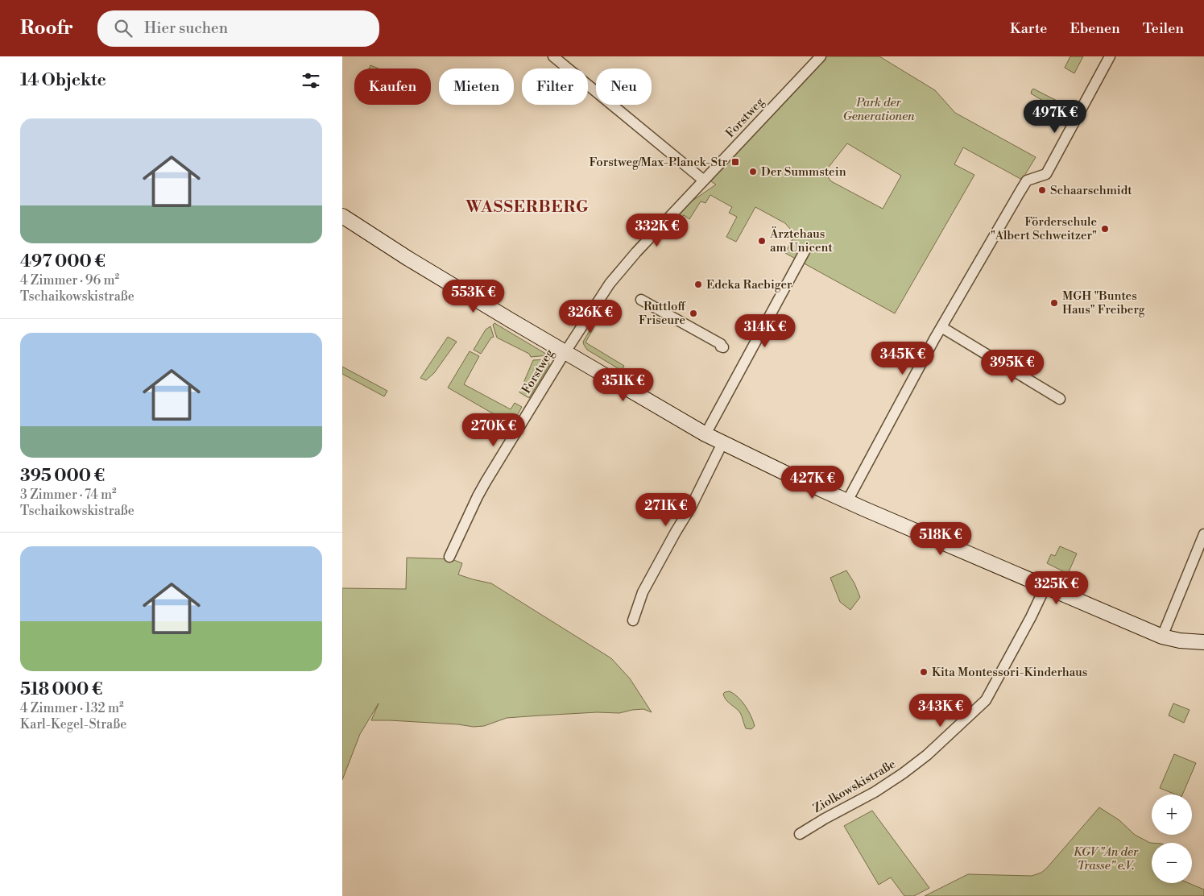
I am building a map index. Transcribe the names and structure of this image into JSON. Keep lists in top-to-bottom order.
{
  "streets": {
    "street": ["Forstweg", "Ziolkowskistraße"]
  },
  "districts": ["WASSERBERG"],
  "parks": ["Park der Generationen", "KGV \"An der Trasse\" e.V."],
  "places": {
    "transit": ["Forstweg/Max-Planck-Str"],
    "other": [
      "Der Summstein",
      "Schaarschmidt",
      "Förderschule \"Albert Schweitzer\"",
      "Ärztehaus am Unicent",
      "Edeka Raebiger",
      "MGH \"Buntes Haus\" Freiberg",
      "Ruttloff Friseure",
      "Kita Montessori-Kinderhaus"
    ]
  },
  "page": {
    "header": "Roofr",
    "search": "Hier suchen",
    "nav": ["Karte", "Ebenen", "Teilen"],
    "heading": "14 Objekte",
    "chip": [
      "Kaufen",
      "Mieten",
      "Filter",
      "Neu"
    ],
    "price": [
      "497K €",
      "332K €",
      "553K €",
      "326K €",
      "314K €",
      "345K €",
      "395K €",
      "351K €",
      "270K €",
      "427K €",
      "271K €",
      "518K €",
      "325K €",
      "343K €"
    ],
    "list": [
      {
        "name": "497 000 €",
        "note": "4 Zimmer · 96 m² · Tschaikowskistraße"
      },
      {
        "name": "395 000 €",
        "note": "3 Zimmer · 74 m² · Tschaikowskistraße"
      },
      {
        "name": "518 000 €",
        "note": "4 Zimmer · 132 m² · Karl-Kegel-Straße"
      }
    ],
    "map_buttons": ["+", "−"]
  }
}
